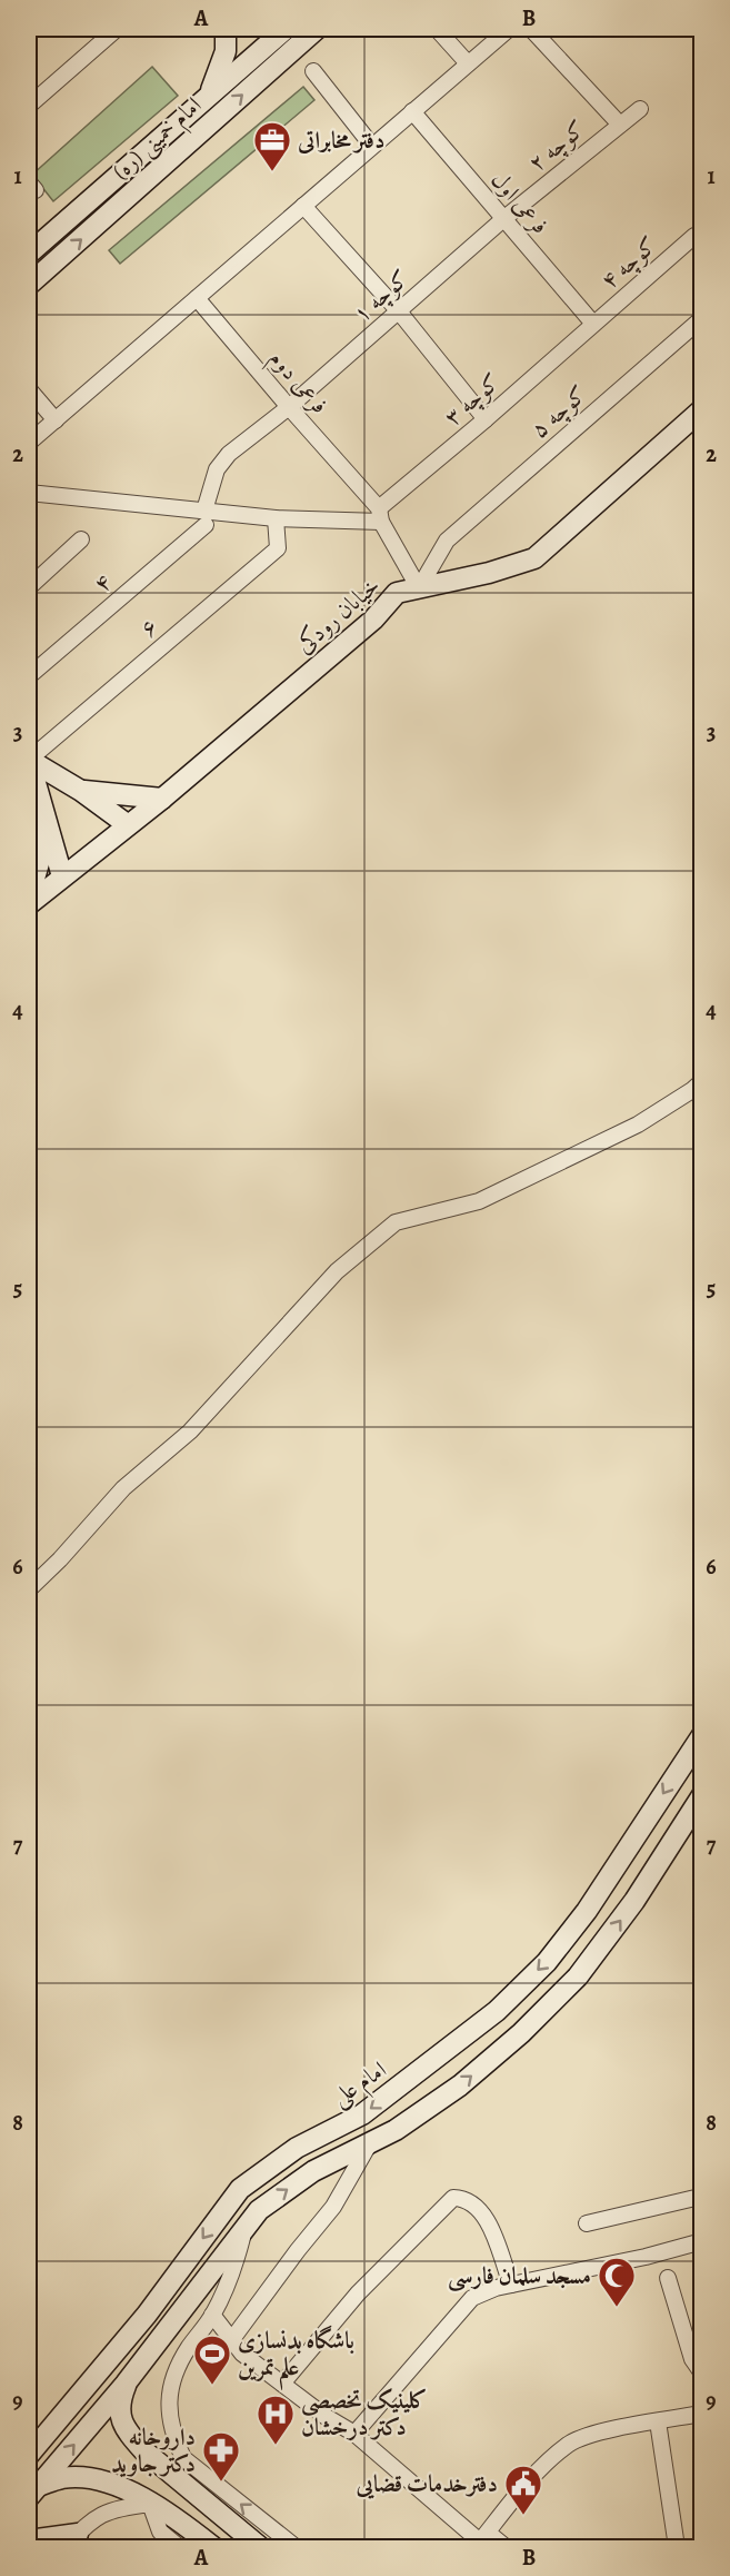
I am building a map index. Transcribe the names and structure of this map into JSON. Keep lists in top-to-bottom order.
{
  "streets": {
    "main road": ["امام خمینی (ره)", "خیابان رودکی", "امام علی"],
    "street": [
      "کوچه ۲",
      "فرعی اول",
      "کوچه ۴",
      "کوچه ۱",
      "فرعی دوم",
      "کوچه ۳",
      "کوچه ۵",
      "۴",
      "۶"
    ]
  },
  "crossings": [
    ["کوچه ۲", "فرعی اول"],
    ["کوچه ۲", "کوچه ۱"],
    ["فرعی اول", "کوچه ۴"],
    ["فرعی اول", "کوچه ۱"],
    ["فرعی اول", "کوچه ۳"],
    ["کوچه ۴", "کوچه ۳"],
    ["کوچه ۱", "فرعی دوم"],
    ["فرعی دوم", "کوچه ۳"],
    ["فرعی دوم", "کوچه ۵"],
    ["فرعی دوم", "خیابان رودکی"],
    ["کوچه ۵", "خیابان رودکی"]
  ],
  "places": {
    "office": ["دفتر مخابراتی"],
    "mosque": ["مسجد سلمان فارسی"],
    "sports": ["باشگاه بدنسازی علم تمرین"],
    "hospital": ["کلینیک تخصصی دکتر درخشان"],
    "pharmacy": ["داروخانه دکتر جاوید"],
    "public building": ["دفترخدمات قضایی"]
  },
  "grid": {
    "columns": ["A", "B"],
    "rows": [
      "1",
      "2",
      "3",
      "4",
      "5",
      "6",
      "7",
      "8",
      "9"
    ]
  }
}
